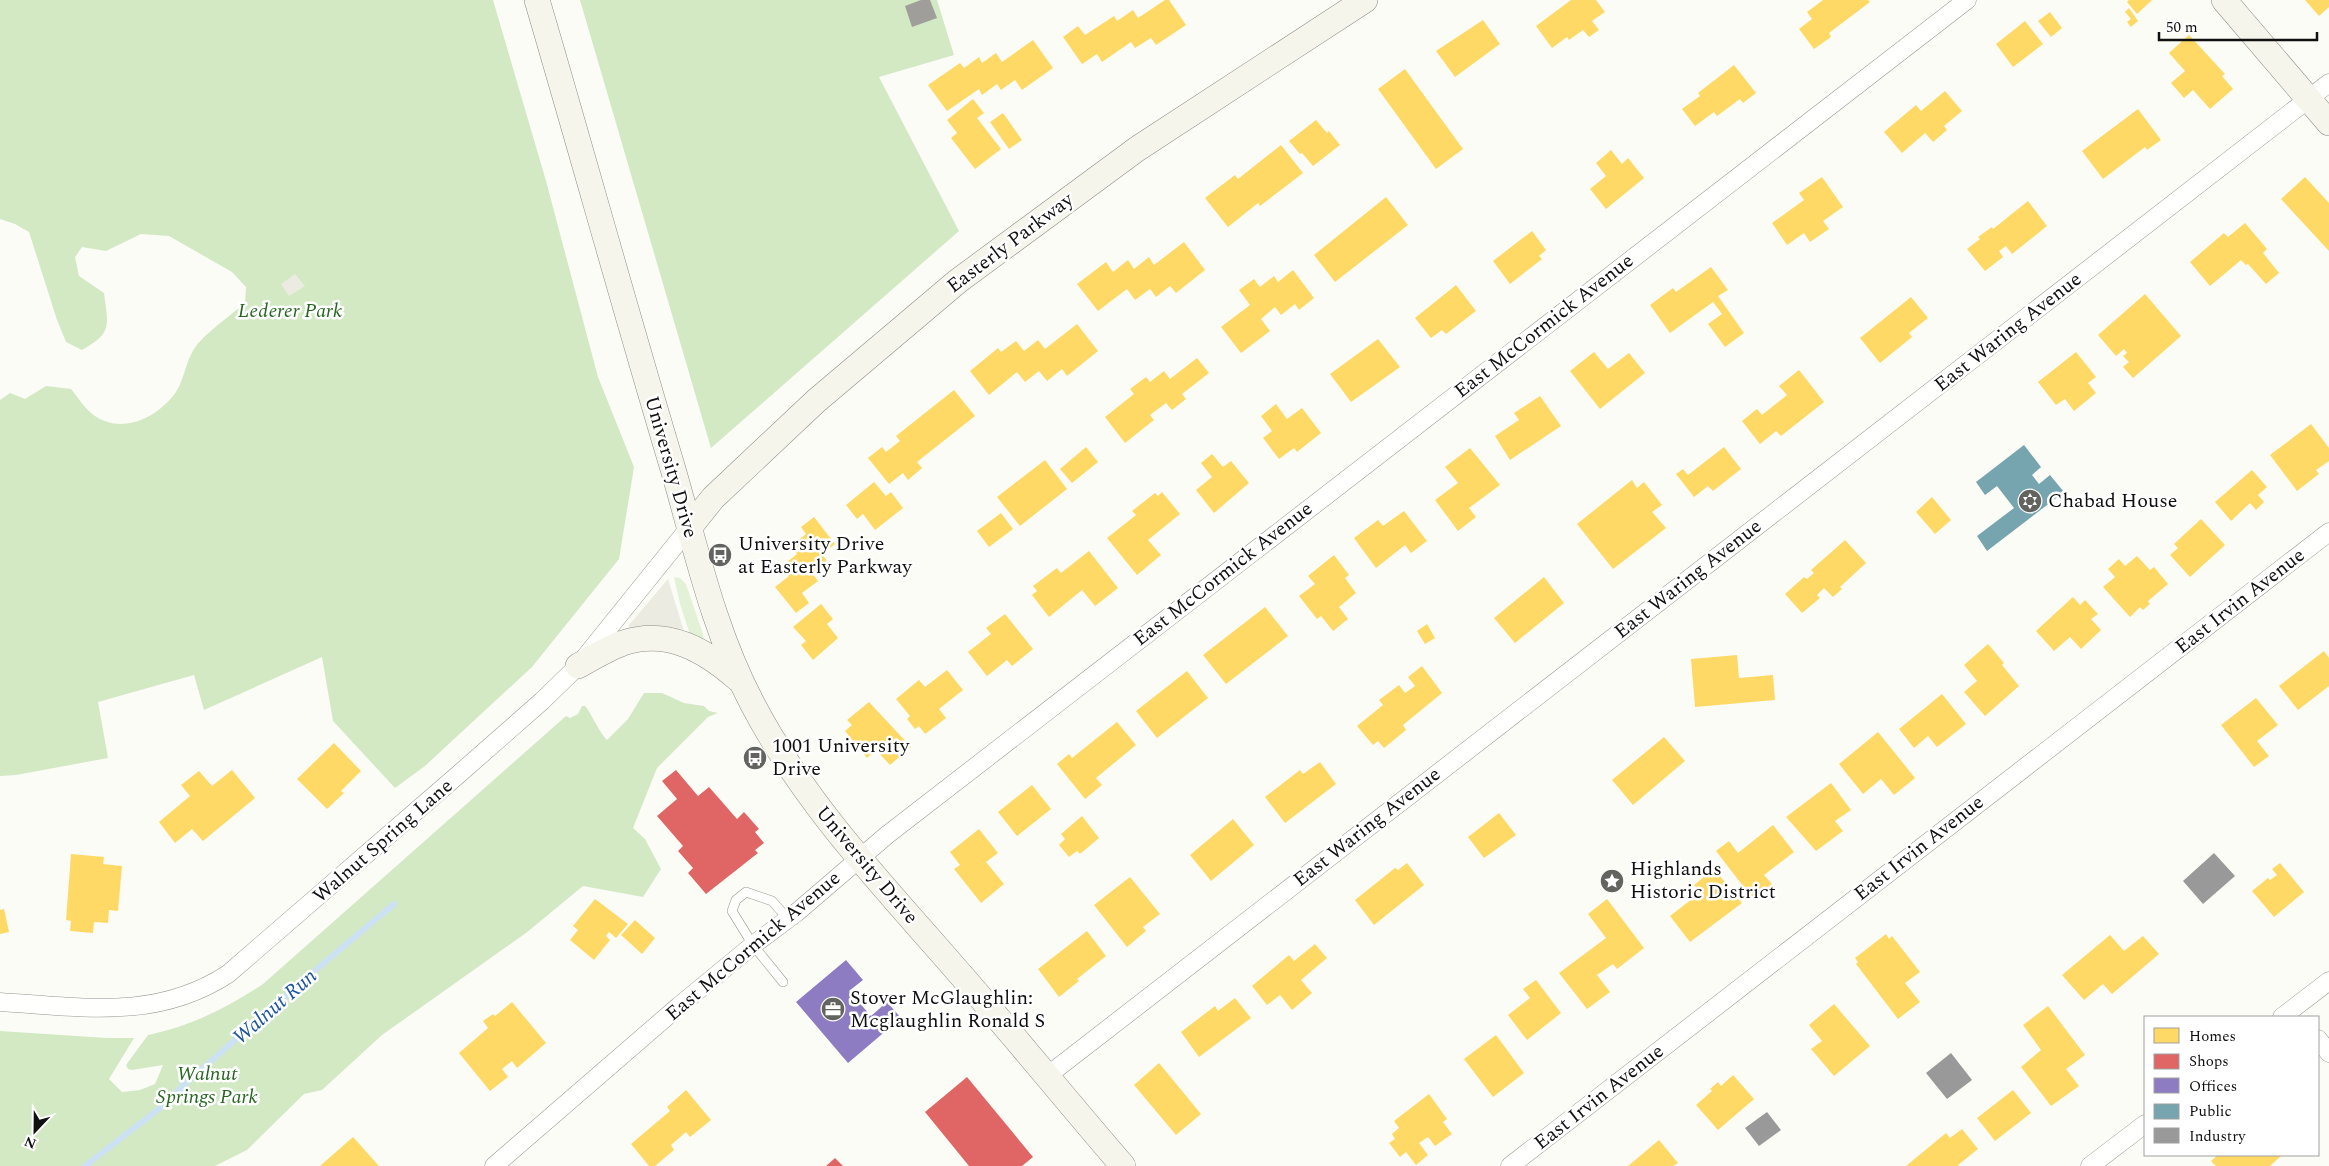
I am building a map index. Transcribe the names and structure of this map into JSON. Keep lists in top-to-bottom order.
{
  "streets": {
    "main road": ["Easterly Parkway", "University Drive"],
    "street": [
      "East McCormick Avenue",
      "East Waring Avenue",
      "East Irvin Avenue",
      "Walnut Spring Lane"
    ]
  },
  "crossings": [
    ["Easterly Parkway", "University Drive"],
    ["Easterly Parkway", "Walnut Spring Lane"],
    ["East McCormick Avenue", "University Drive"],
    ["East Waring Avenue", "University Drive"],
    ["University Drive", "Walnut Spring Lane"]
  ],
  "water": ["Walnut Run"],
  "parks": ["Lederer Park", "Walnut Springs Park"],
  "places": {
    "synagogue": ["Chabad House"],
    "bus stop": ["University Drive at Easterly Parkway", "1001 University Drive"],
    "place": ["Highlands Historic District"],
    "office": ["Stover McGlaughlin: Mcglaughlin Ronald S"]
  },
  "legend": [
    "Homes",
    "Shops",
    "Offices",
    "Public",
    "Industry"
  ],
  "scale_bar": "50 m",
  "north": "bottom"
}
